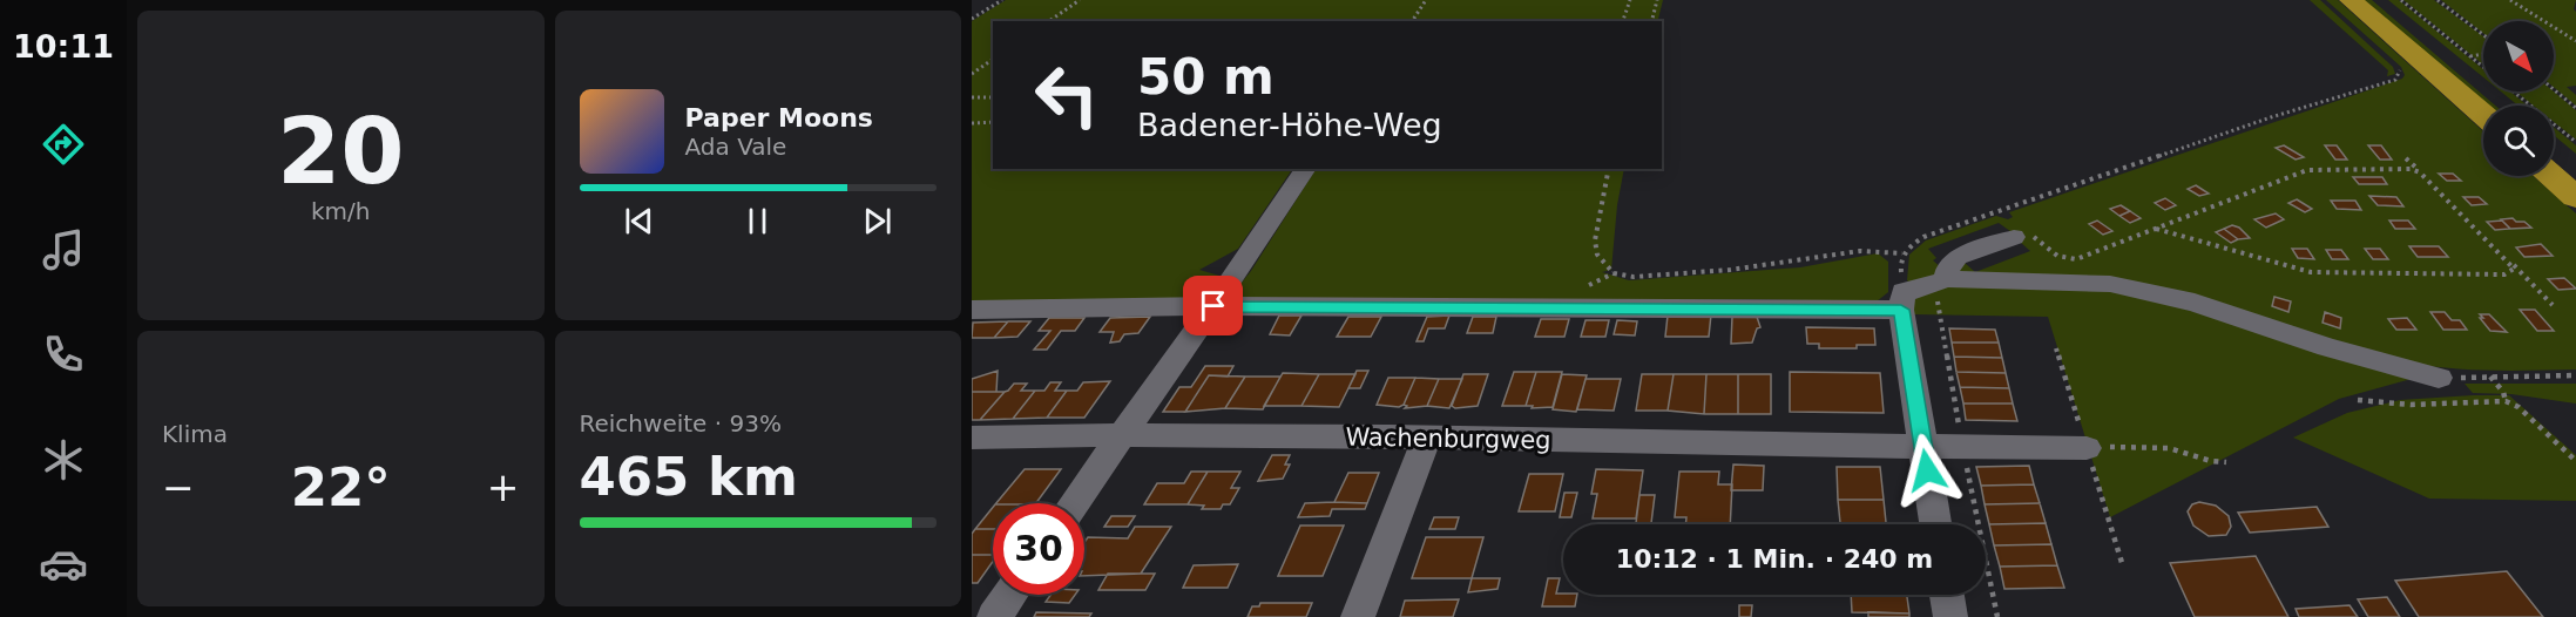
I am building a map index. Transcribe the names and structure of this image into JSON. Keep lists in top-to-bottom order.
{
  "streets": {
    "street": ["Wachenburgweg"]
  },
  "north": "bottom right",
  "page": {
    "tabs": "10:11",
    "tile": [
      ["20", "km/h"],
      "Klima",
      ["Reichweite · 93%", "465 km"]
    ],
    "turn": ["50 m", "Badener-Höhe-Weg"],
    "song": ["Paper Moons", "Ada Vale"],
    "heat": ["−", "22°", "+"],
    "limit": "30",
    "trip": "10:12 · 1 Min. · 240 m"
  }
}
